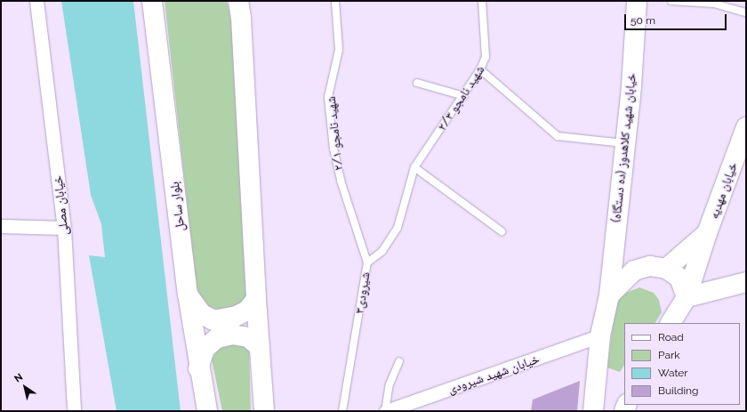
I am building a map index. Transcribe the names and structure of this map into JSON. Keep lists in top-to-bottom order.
{
  "streets": {
    "main road": ["خیابان شهید کلاهدوز (ده دستگاه)", "خیابان مهدیه", "بلوار ساحل"],
    "street": ["خیابان مصلی", "خیابان شهید شیرودی"],
    "lane": ["شهید نامجو ۲/۳", "شهید نامجو ۲/۱", "شیرودی۳"]
  },
  "crossings": [
    ["شهید نامجو ۲/۳", "شیرودی۳"],
    ["شهید نامجو ۲/۱", "شیرودی۳"],
    ["خیابان شهید کلاهدوز (ده دستگاه)", "خیابان شهید شیرودی"]
  ],
  "legend": [
    "Road",
    "Park",
    "Water",
    "Building"
  ],
  "scale_bar": "50 m",
  "north": "top left"
}
